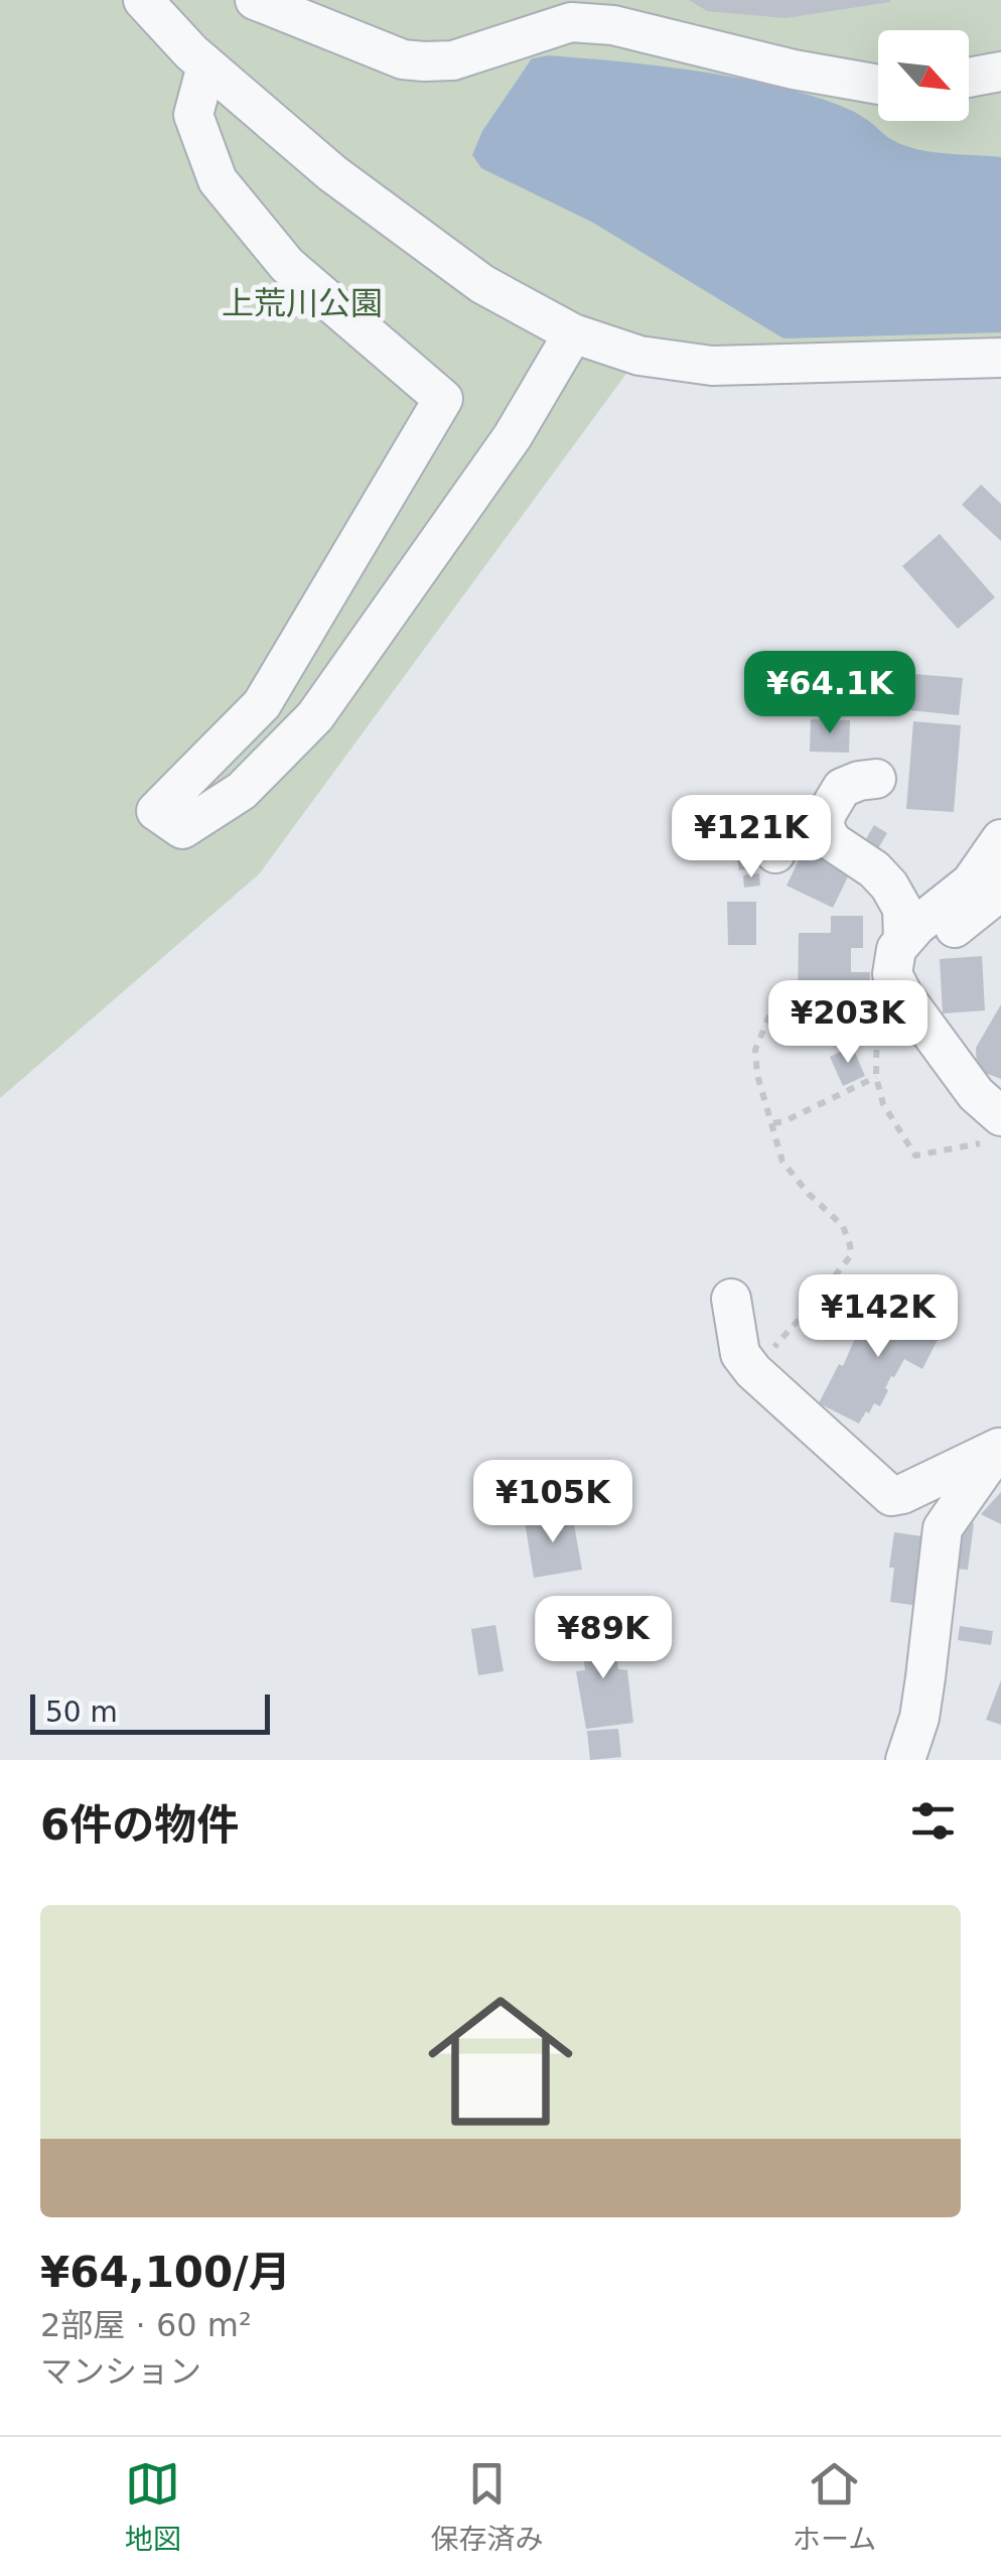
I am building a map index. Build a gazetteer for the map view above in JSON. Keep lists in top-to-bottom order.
{
  "parks": ["上荒川公園"],
  "scale_bar": "50 m",
  "north": "bottom right",
  "page": {
    "price": [
      "¥64.1K",
      "¥121K",
      "¥203K",
      "¥142K",
      "¥105K",
      "¥89K"
    ],
    "scale": "50 m",
    "heading": "6件の物件",
    "list": [
      {
        "name": "¥64,100/月",
        "note": "2部屋 · 60 m² · マンション"
      }
    ],
    "tabs": ["地図", "保存済み", "ホーム"]
  }
}
